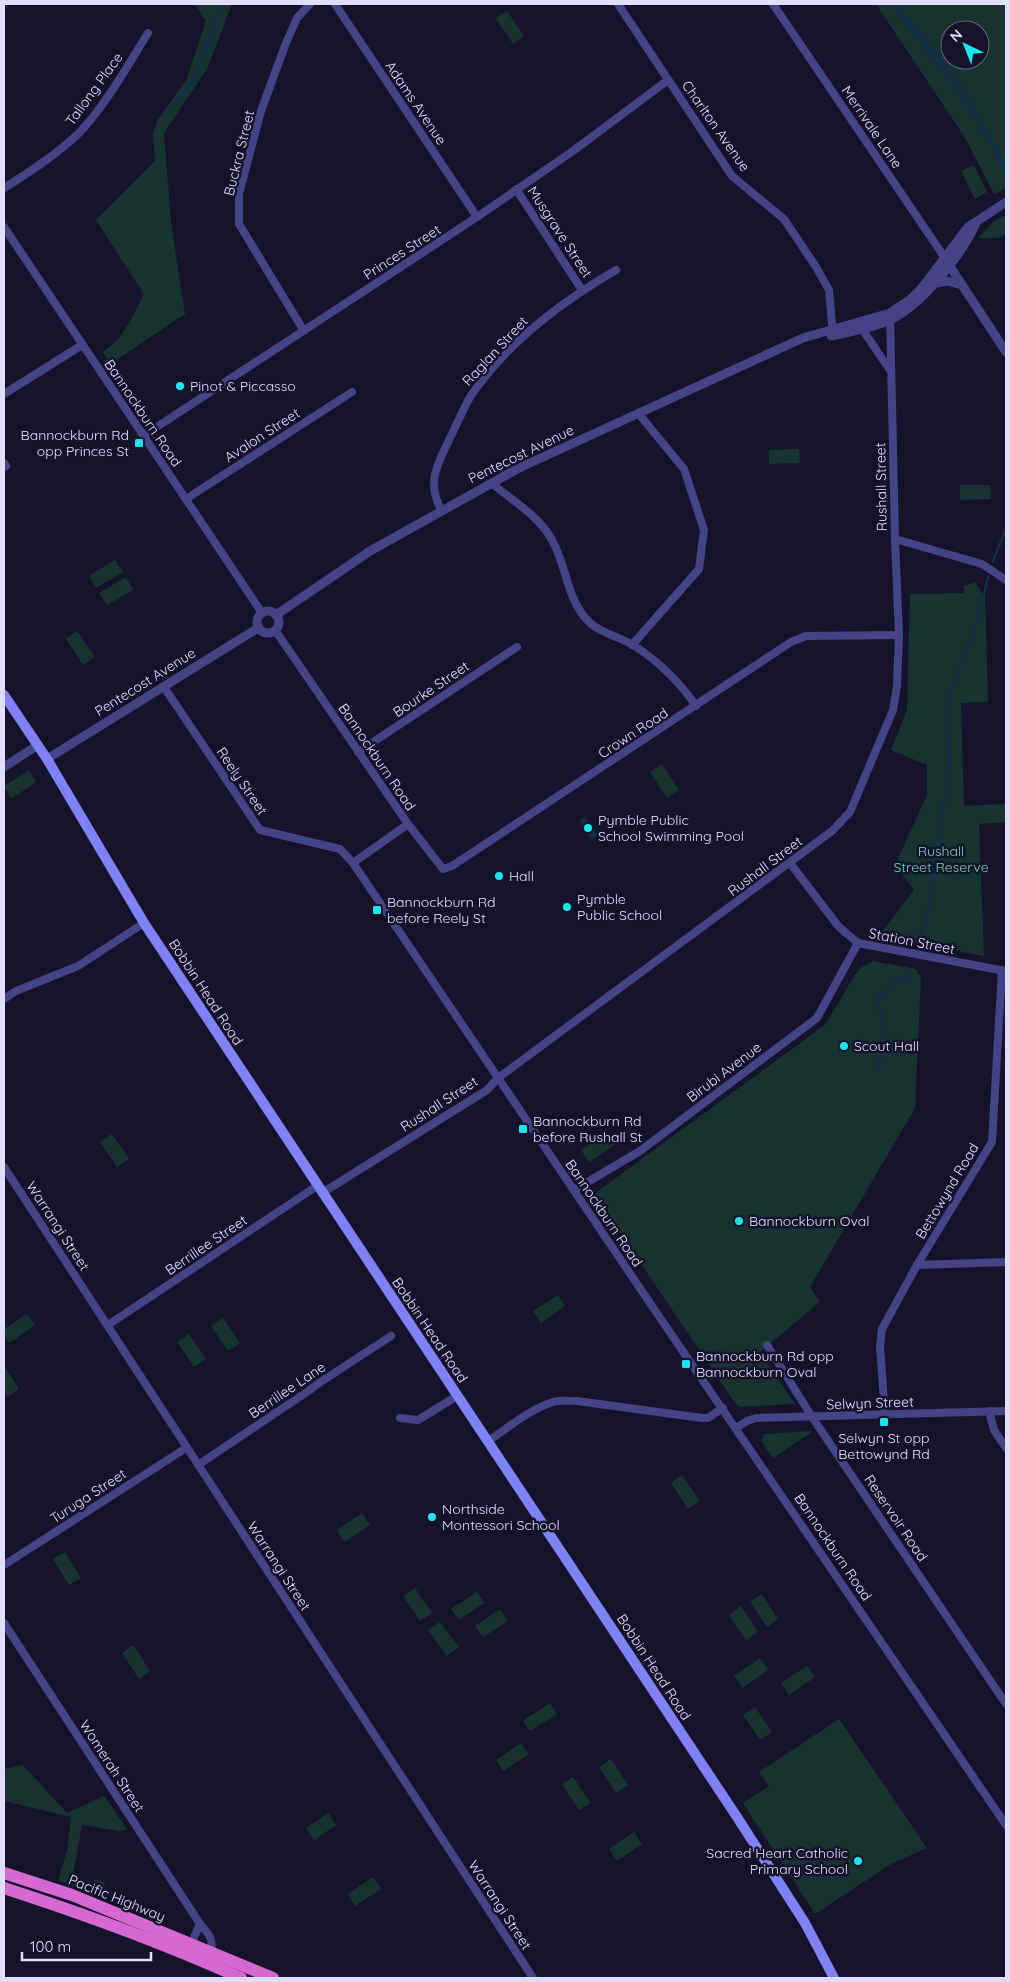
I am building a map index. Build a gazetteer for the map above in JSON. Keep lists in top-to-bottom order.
{
  "streets": {
    "highway": ["Pacific Highway"],
    "main road": ["Bobbin Head Road"],
    "street": [
      "Tallong Place",
      "Adams Avenue",
      "Charlton Avenue",
      "Merrivale Lane",
      "Buckra Street",
      "Musgrave Street",
      "Princes Street",
      "Raglan Street",
      "Bannockburn Road",
      "Avalon Street",
      "Pentecost Avenue",
      "Rushall Street",
      "Bourke Street",
      "Crown Road",
      "Reely Street",
      "Station Street",
      "Birubi Avenue",
      "Bettowynd Road",
      "Warrangi Street",
      "Berrillee Street",
      "Berrillee Lane",
      "Selwyn Street",
      "Turuga Street",
      "Reservoir Road",
      "Womerah Street"
    ]
  },
  "crossings": [
    ["Adams Avenue", "Princes Street"],
    ["Charlton Avenue", "Princes Street"],
    ["Charlton Avenue", "Pentecost Avenue"],
    ["Merrivale Lane", "Pentecost Avenue"],
    ["Buckra Street", "Princes Street"],
    ["Musgrave Street", "Princes Street"],
    ["Musgrave Street", "Raglan Street"],
    ["Princes Street", "Bannockburn Road"],
    ["Raglan Street", "Pentecost Avenue"],
    ["Bannockburn Road", "Avalon Street"],
    ["Bannockburn Road", "Pentecost Avenue"],
    ["Bannockburn Road", "Rushall Street"],
    ["Bannockburn Road", "Bourke Street"],
    ["Bannockburn Road", "Crown Road"],
    ["Bannockburn Road", "Reely Street"],
    ["Bannockburn Road", "Birubi Avenue"],
    ["Bannockburn Road", "Selwyn Street"],
    ["Pentecost Avenue", "Rushall Street"],
    ["Pentecost Avenue", "Reely Street"],
    ["Pentecost Avenue", "Bobbin Head Road"],
    ["Rushall Street", "Crown Road"],
    ["Rushall Street", "Station Street"],
    ["Rushall Street", "Bobbin Head Road"],
    ["Rushall Street", "Berrillee Street"],
    ["Station Street", "Birubi Avenue"],
    ["Station Street", "Bettowynd Road"],
    ["Bobbin Head Road", "Berrillee Street"],
    ["Bettowynd Road", "Selwyn Street"],
    ["Warrangi Street", "Berrillee Street"],
    ["Warrangi Street", "Berrillee Lane"],
    ["Warrangi Street", "Turuga Street"],
    ["Selwyn Street", "Reservoir Road"],
    ["Womerah Street", "Pacific Highway"]
  ],
  "parks": ["Rushall Street Reserve"],
  "places": {
    "other": [
      "Pinot & Piccasso",
      "Pymble Public School Swimming Pool",
      "Hall",
      "Pymble Public School",
      "Scout Hall",
      "Bannockburn Oval",
      "Northside Montessori School",
      "Sacred Heart Catholic Primary School"
    ],
    "transit": [
      "Bannockburn Rd opp Princes St",
      "Bannockburn Rd before Reely St",
      "Bannockburn Rd before Rushall St",
      "Bannockburn Rd opp Bannockburn Oval",
      "Selwyn St opp Bettowynd Rd"
    ]
  },
  "scale_bar": "100 m",
  "north": "top left"
}
